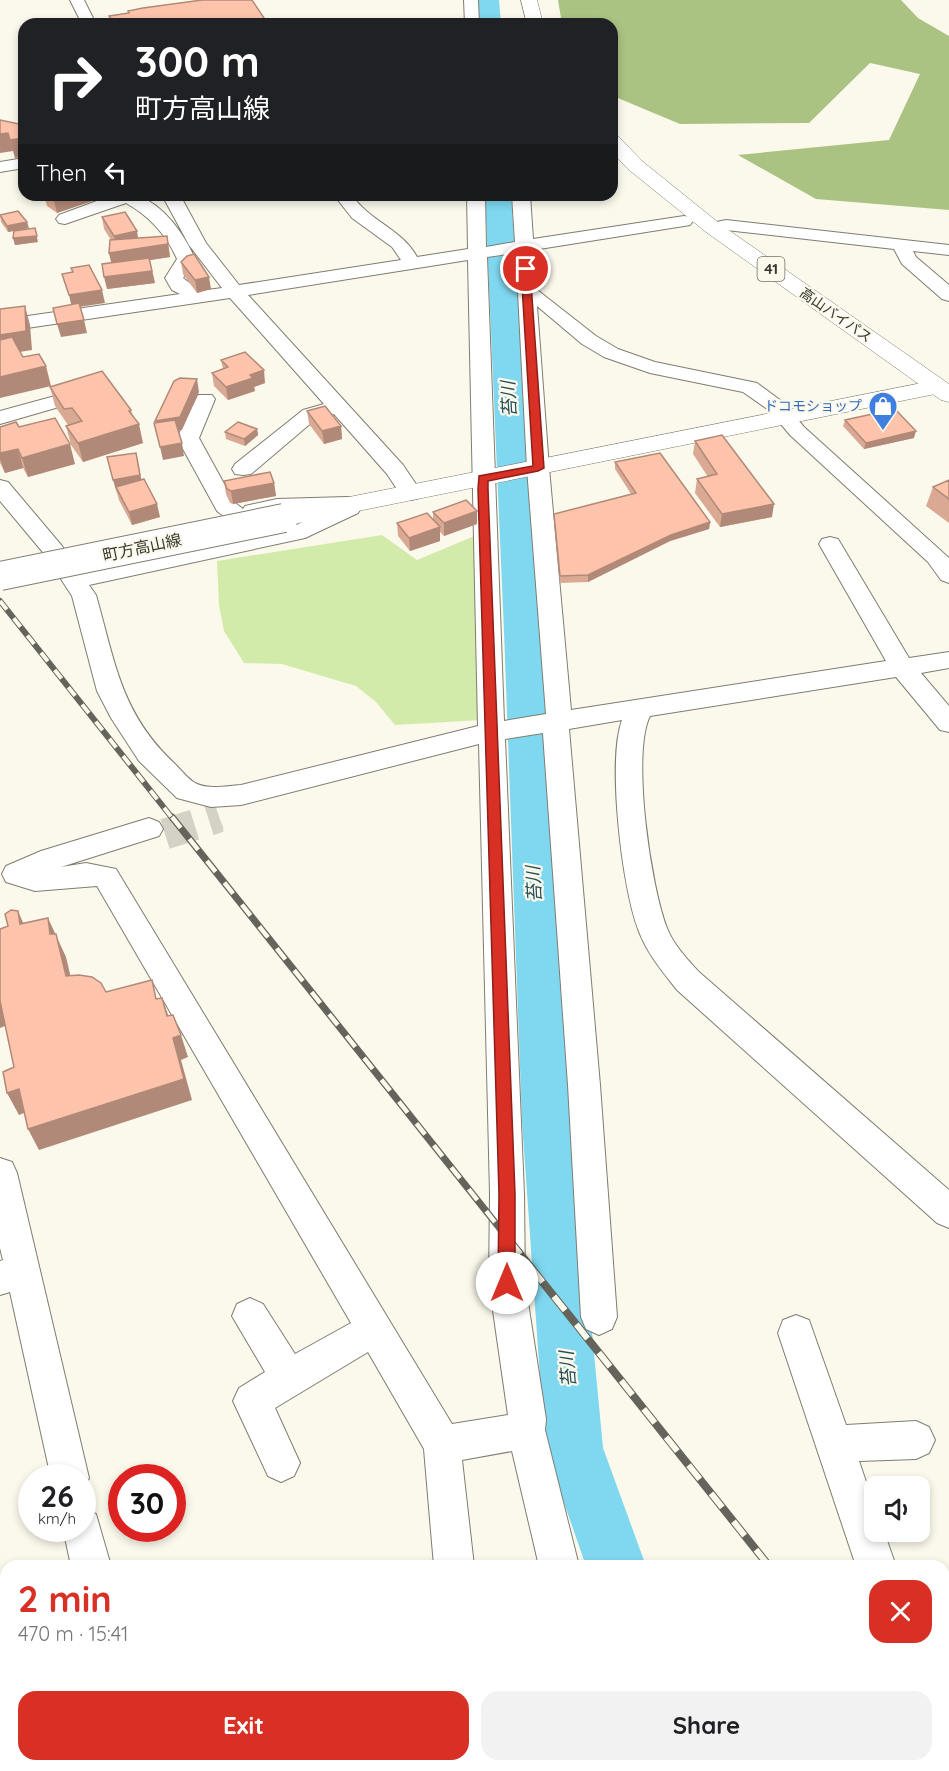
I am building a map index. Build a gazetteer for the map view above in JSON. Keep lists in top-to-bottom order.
{
  "streets": {
    "main road": ["41", "高山バイパス", "町方高山線"]
  },
  "water": ["苔川"],
  "places": {
    "shop": ["ドコモショップ"]
  },
  "page": {
    "turn": ["300 m", "町方高山線"],
    "then": "Then",
    "speed": "26 km/h",
    "limit": "30",
    "heading": ["2 min", "470 m · 15:41"],
    "buttons": ["Exit", "Share"]
  }
}
